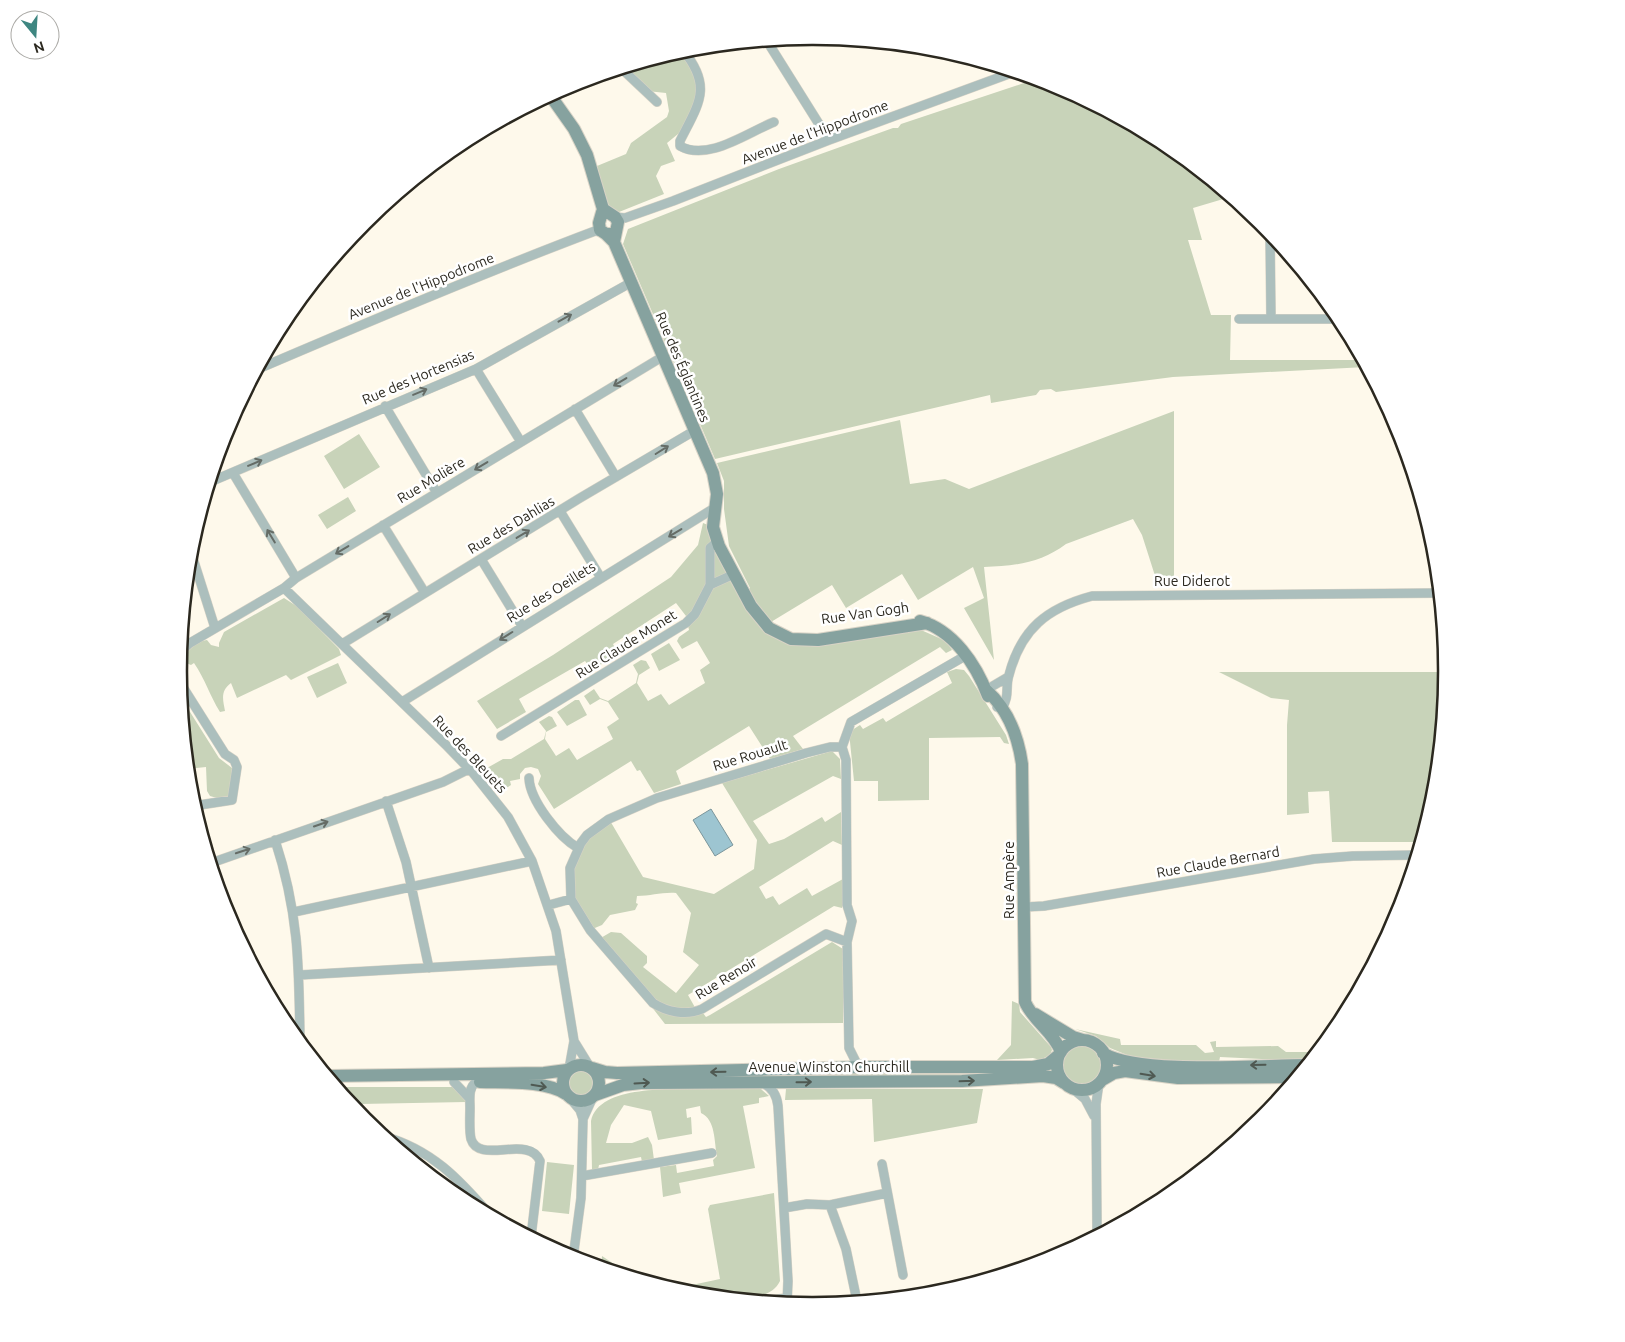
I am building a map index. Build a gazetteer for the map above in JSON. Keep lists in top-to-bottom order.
{
  "streets": {
    "main road": [
      "Rue des Églantines",
      "Rue Van Gogh",
      "Rue Ampère",
      "Avenue Winston Churchill"
    ],
    "street": [
      "Avenue de l'Hippodrome",
      "Rue des Hortensias",
      "Rue Molière",
      "Rue des Dahlias",
      "Rue Diderot",
      "Rue des Oeillets",
      "Rue Claude Monet",
      "Rue des Bleuets",
      "Rue Rouault",
      "Rue Claude Bernard",
      "Rue Renoir"
    ]
  },
  "crossings": [
    ["Avenue de l'Hippodrome", "Rue des Églantines"],
    ["Rue des Églantines", "Rue des Hortensias"],
    ["Rue des Églantines", "Rue Molière"],
    ["Rue des Églantines", "Rue des Dahlias"],
    ["Rue des Églantines", "Rue des Oeillets"],
    ["Rue des Églantines", "Rue Van Gogh"],
    ["Rue Molière", "Rue des Bleuets"],
    ["Rue des Dahlias", "Rue des Bleuets"],
    ["Rue Diderot", "Rue Ampère"],
    ["Rue des Oeillets", "Rue Van Gogh"],
    ["Rue des Oeillets", "Rue des Bleuets"],
    ["Rue Van Gogh", "Rue Claude Monet"],
    ["Rue Van Gogh", "Rue Ampère"],
    ["Rue des Bleuets", "Avenue Winston Churchill"],
    ["Rue Rouault", "Rue Renoir"],
    ["Rue Claude Bernard", "Rue Ampère"],
    ["Rue Ampère", "Avenue Winston Churchill"]
  ],
  "one_way": [
    "Rue des Hortensias",
    "Rue Molière",
    "Rue des Dahlias",
    "Rue des Oeillets"
  ],
  "north": "bottom"
}
